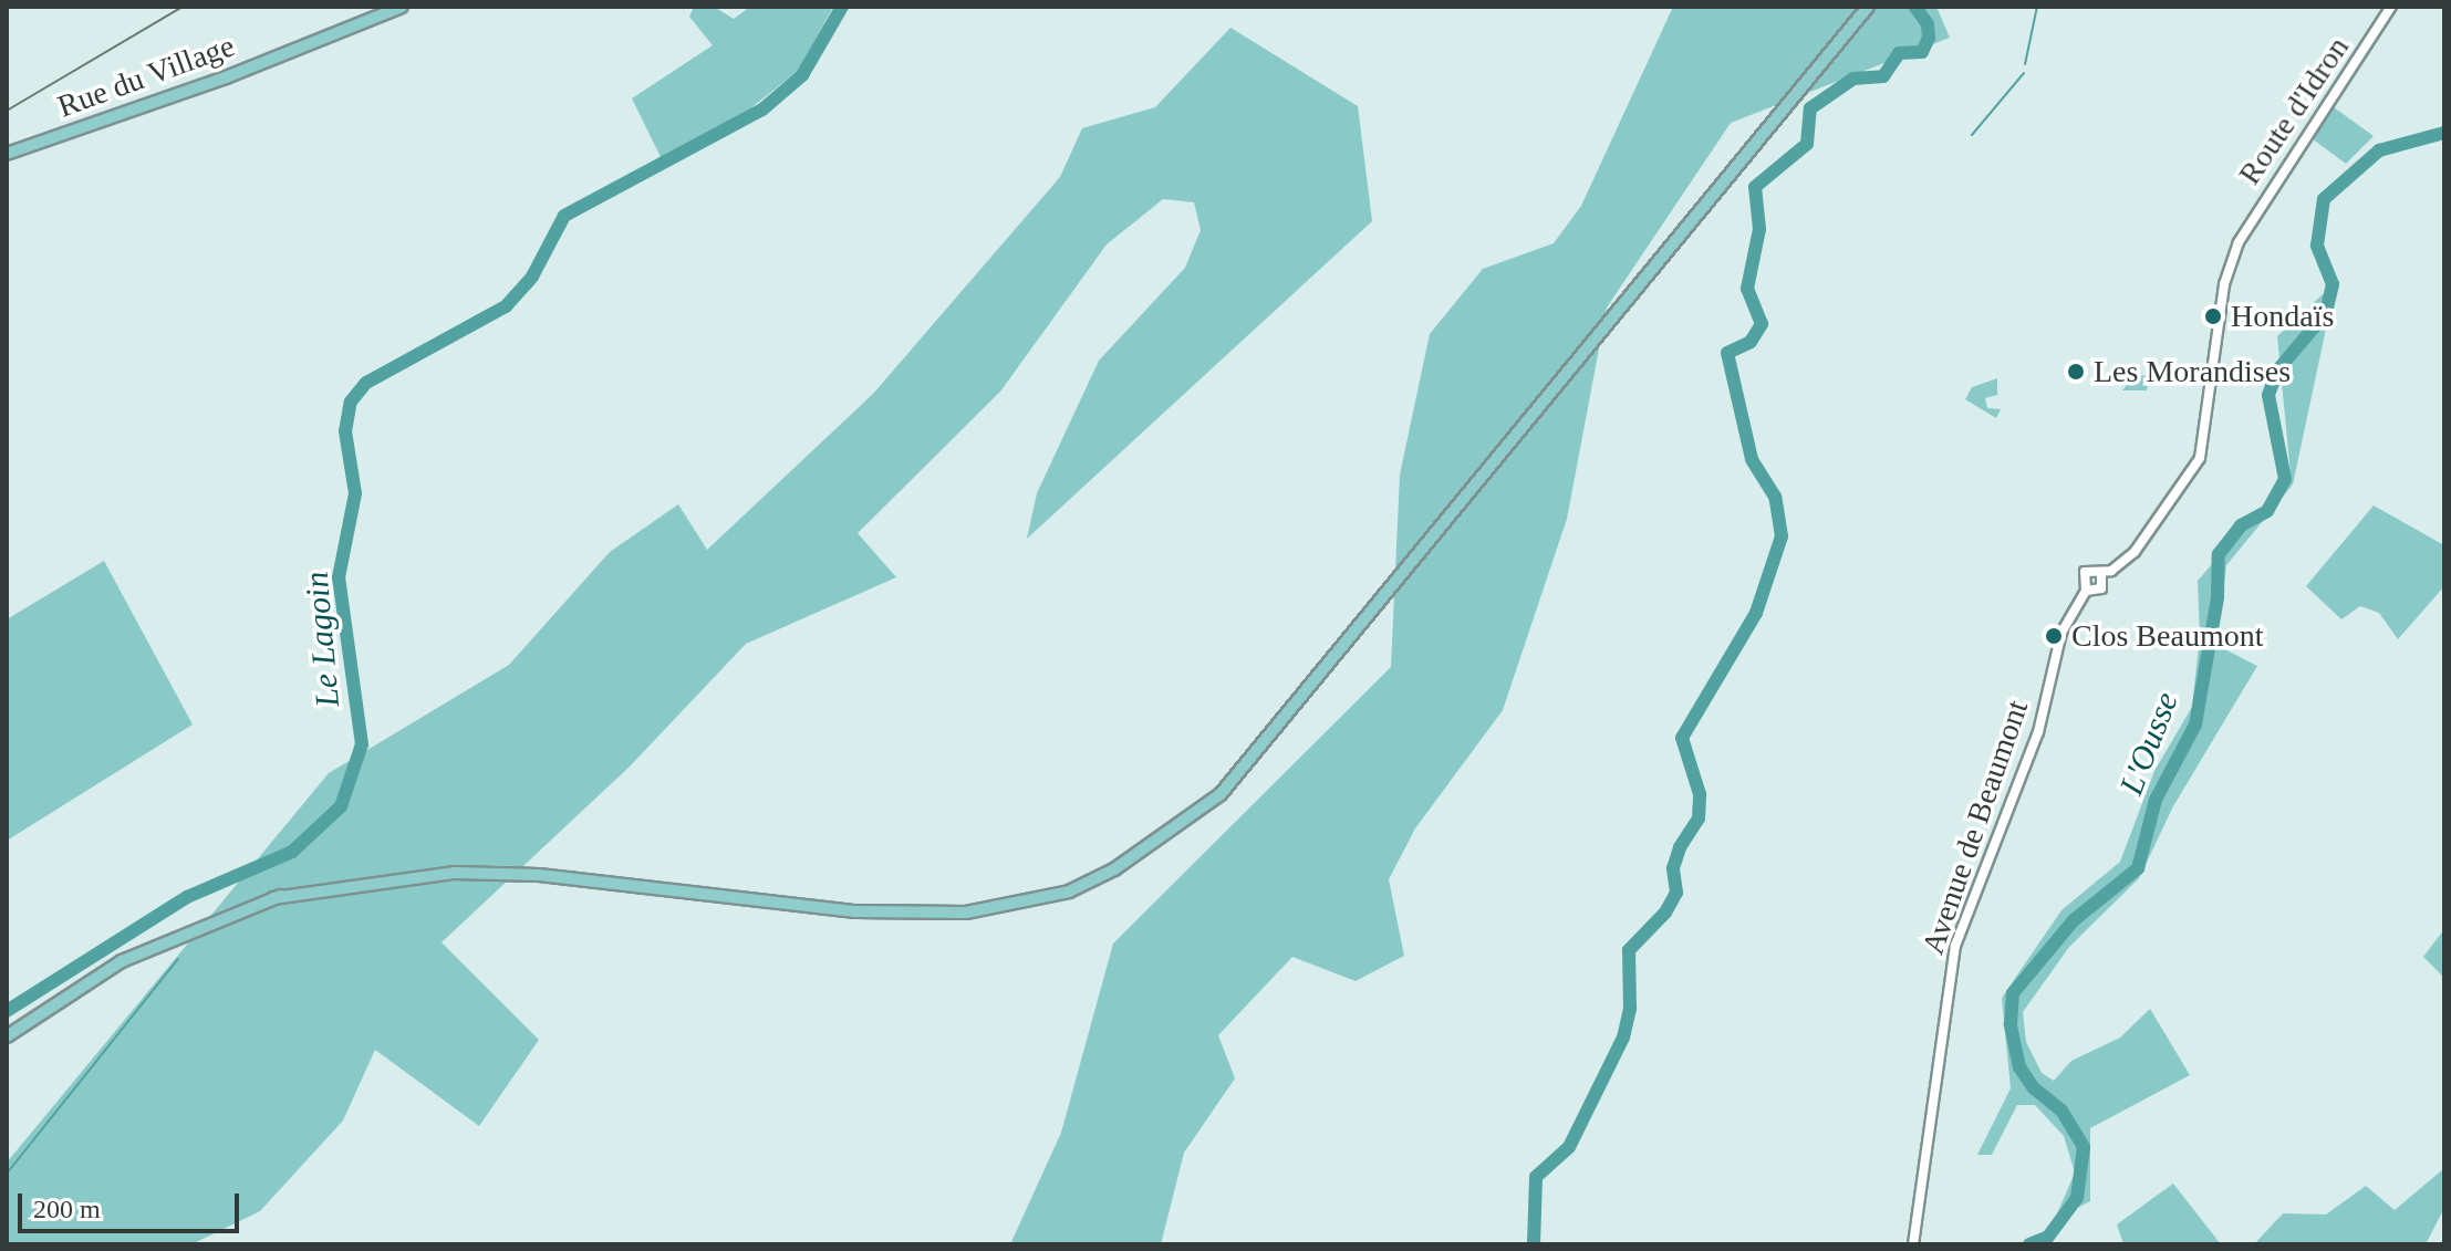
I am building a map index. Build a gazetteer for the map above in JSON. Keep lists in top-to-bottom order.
{
  "streets": {
    "main road": ["Rue du Village"],
    "street": ["Route d'Idron", "Avenue de Beaumont"]
  },
  "water": ["Le Lagoin", "L'Ousse"],
  "places": ["Hondaïs", "Les Morandises", "Clos Beaumont"],
  "scale_bar": "200 m"
}
